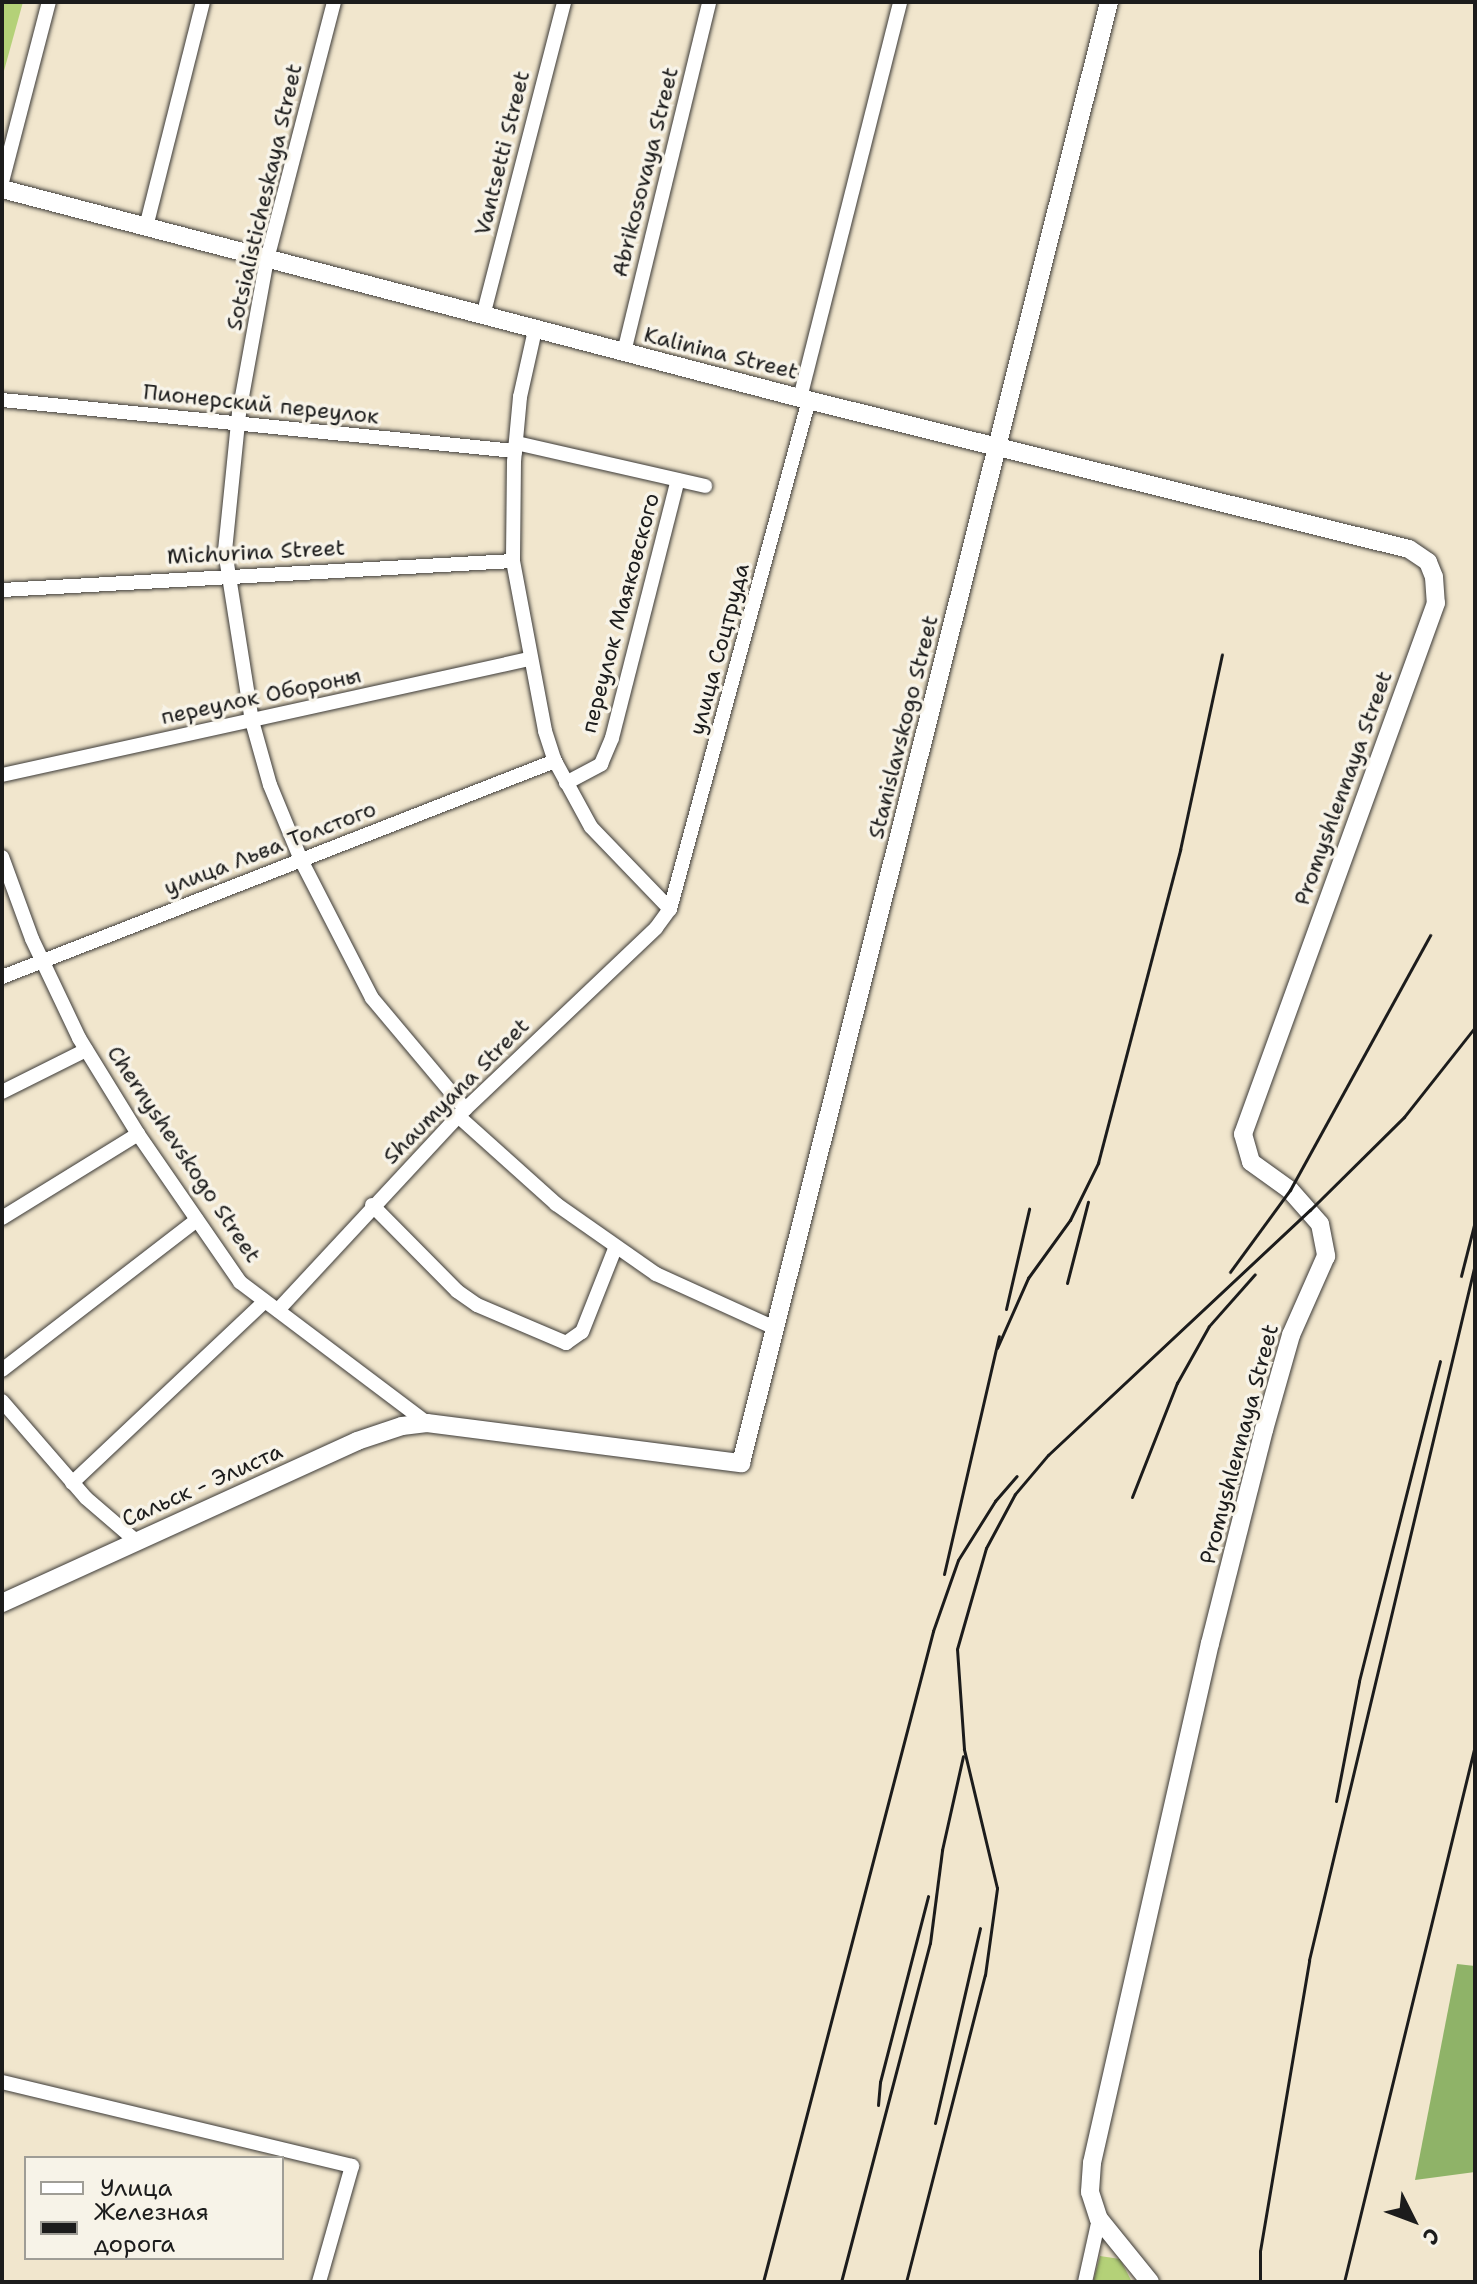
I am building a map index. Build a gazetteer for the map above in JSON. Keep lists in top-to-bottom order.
{
  "streets": {
    "main road": [
      "Kalinina Street",
      "Stanislavskogo Street",
      "Promyshlennaya Street",
      "Chernyshevskogo Street",
      "Сальск - Элиста"
    ],
    "street": [
      "Vantsetti Street",
      "Abrikosovaya Street",
      "Sotsialisticheskaya Street",
      "Пионерский переулок",
      "Michurina Street",
      "переулок Маяковского",
      "улица Соцтруда",
      "переулок Обороны",
      "улица Льва Толстого",
      "Shaumyana Street"
    ]
  },
  "crossings": [
    ["Vantsetti Street", "Kalinina Street"],
    ["Abrikosovaya Street", "Kalinina Street"],
    ["Sotsialisticheskaya Street", "Kalinina Street"],
    ["Sotsialisticheskaya Street", "Пионерский переулок"],
    ["Sotsialisticheskaya Street", "Michurina Street"],
    ["Sotsialisticheskaya Street", "переулок Обороны"],
    ["Sotsialisticheskaya Street", "Stanislavskogo Street"],
    ["Sotsialisticheskaya Street", "улица Льва Толстого"],
    ["Sotsialisticheskaya Street", "Shaumyana Street"],
    ["Kalinina Street", "улица Соцтруда"],
    ["Kalinina Street", "Stanislavskogo Street"],
    ["Kalinina Street", "Promyshlennaya Street"],
    ["Пионерский переулок", "переулок Маяковского"],
    ["улица Соцтруда", "Shaumyana Street"],
    ["Stanislavskogo Street", "Chernyshevskogo Street"],
    ["улица Льва Толстого", "Chernyshevskogo Street"],
    ["Shaumyana Street", "Chernyshevskogo Street"],
    ["Chernyshevskogo Street", "Сальск - Элиста"]
  ],
  "legend": ["Улица", "Железная дорога"],
  "north": "bottom right"
}
